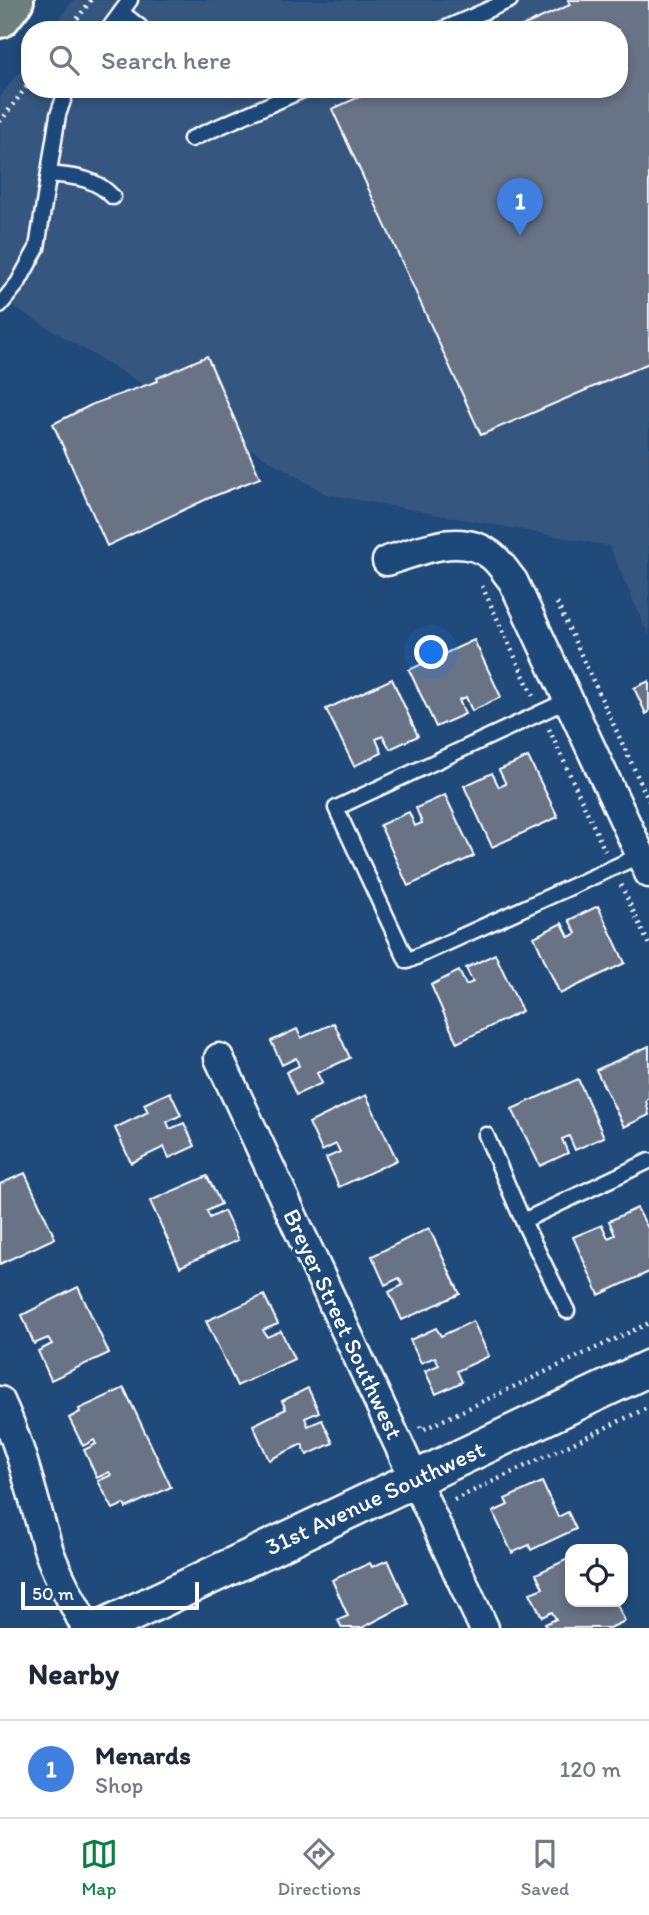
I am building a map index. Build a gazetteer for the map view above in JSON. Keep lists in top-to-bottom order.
{
  "streets": {
    "street": ["Breyer Street Southwest", "31st Avenue Southwest"]
  },
  "crossings": [
    ["Breyer Street Southwest", "31st Avenue Southwest"]
  ],
  "scale_bar": "50 m",
  "page": {
    "search": "Search here",
    "pins": "1",
    "scale": "50 m",
    "heading": "Nearby",
    "list": [
      {
        "mark": "1",
        "name": "Menards",
        "note": "Shop",
        "value": "120 m"
      }
    ],
    "nav": ["Map", "Directions", "Saved"]
  }
}
